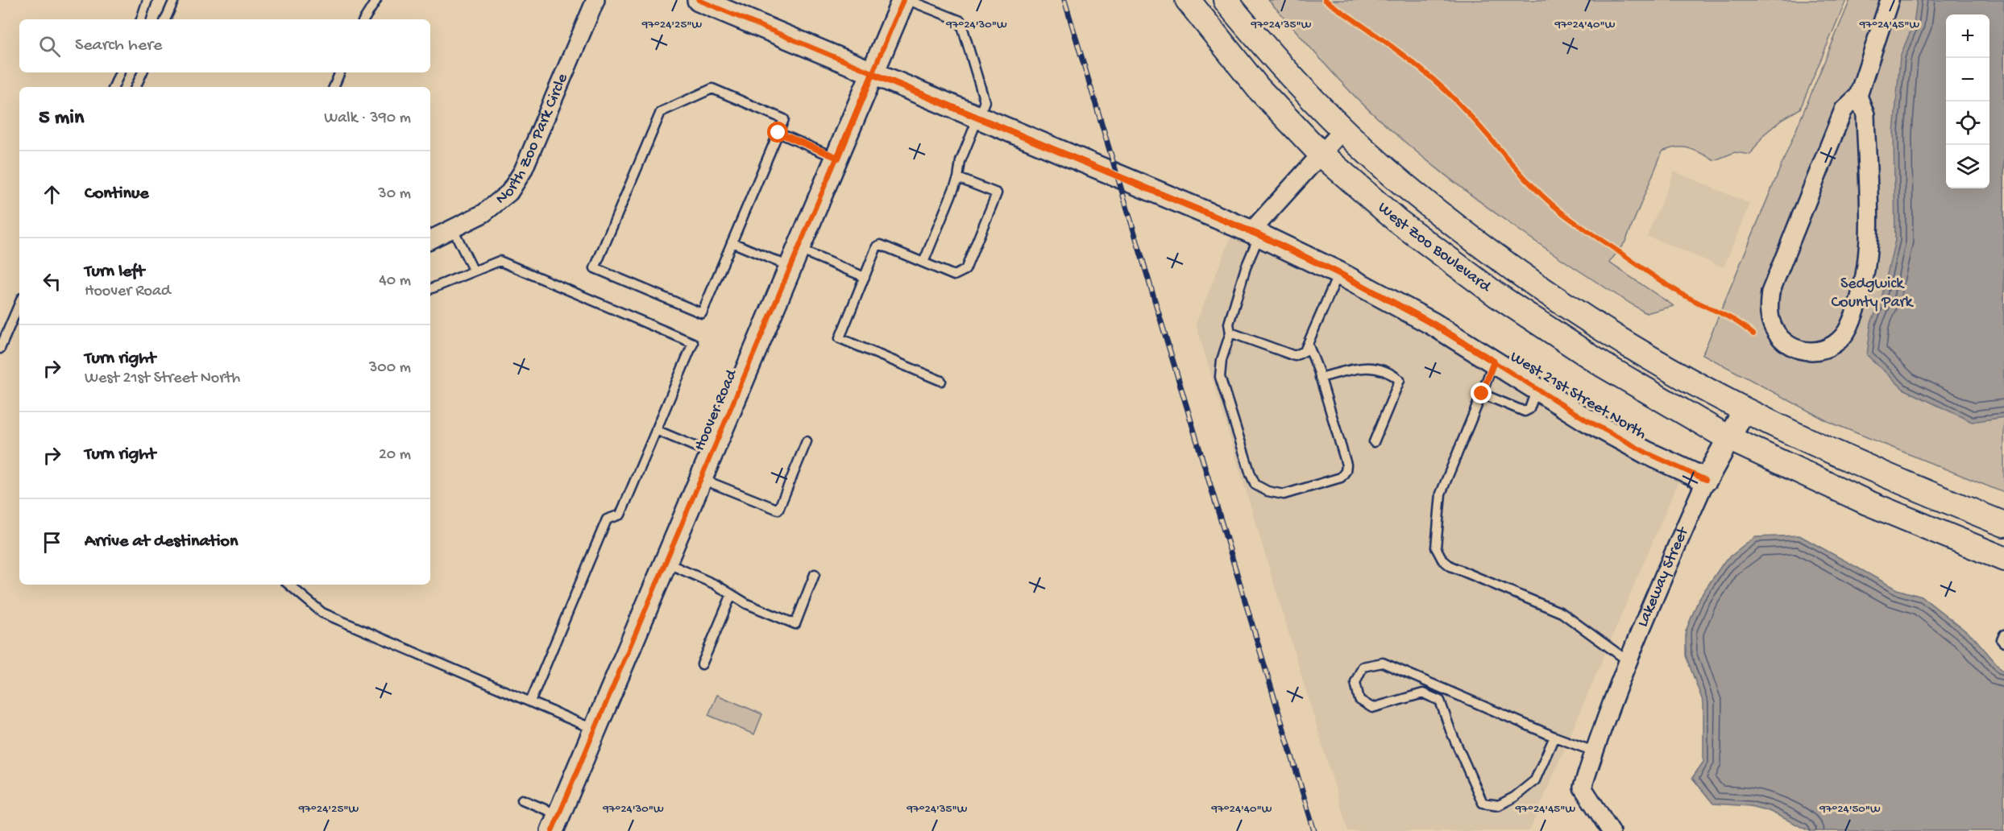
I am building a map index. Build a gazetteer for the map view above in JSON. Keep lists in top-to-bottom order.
{
  "streets": {
    "main road": ["West Zoo Boulevard"],
    "street": [
      "North Zoo Park Circle",
      "West 21st Street North",
      "Hoover Road",
      "Lakeway Street"
    ]
  },
  "crossings": [
    ["West Zoo Boulevard", "Lakeway Street"],
    ["West 21st Street North", "Hoover Road"],
    ["West 21st Street North", "Lakeway Street"]
  ],
  "parks": ["Sedgwick County Park"],
  "page": {
    "map_buttons": ["+", "−"],
    "search": "Search here",
    "heading": ["5 min", "Walk · 390 m"],
    "list": [
      ["Continue", "30 m"],
      ["Turn left", "Hoover Road", "40 m"],
      ["Turn right", "West 21st Street North", "300 m"],
      ["Turn right", "20 m"],
      "Arrive at destination"
    ]
  },
  "coordinates": [
    "97°24'25\"W",
    "97°24'30\"W",
    "97°24'35\"W",
    "97°24'40\"W",
    "97°24'45\"W",
    "97°24'50\"W"
  ]
}
